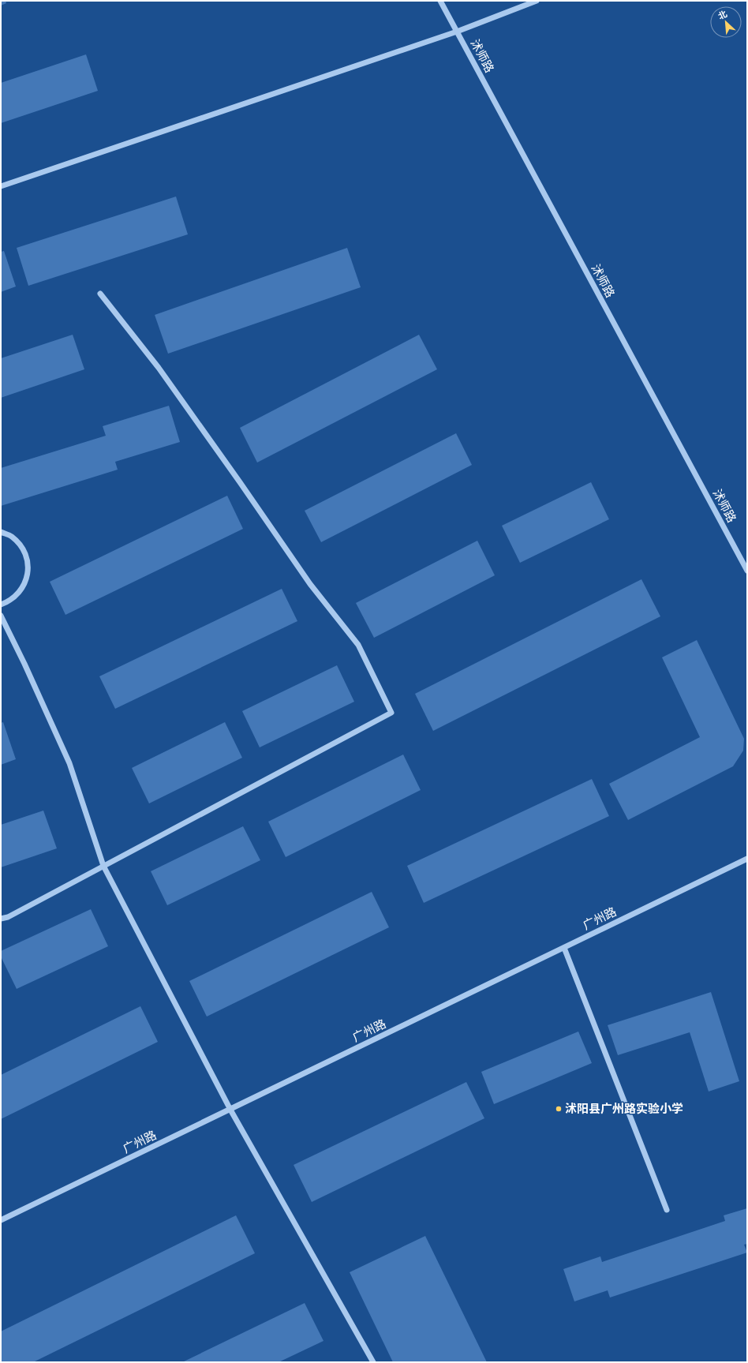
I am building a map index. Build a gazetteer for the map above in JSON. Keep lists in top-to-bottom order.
{
  "streets": {
    "street": ["沭师路", "广州路"]
  },
  "places": ["沭阳县广州路实验小学"],
  "north": "top left"
}
